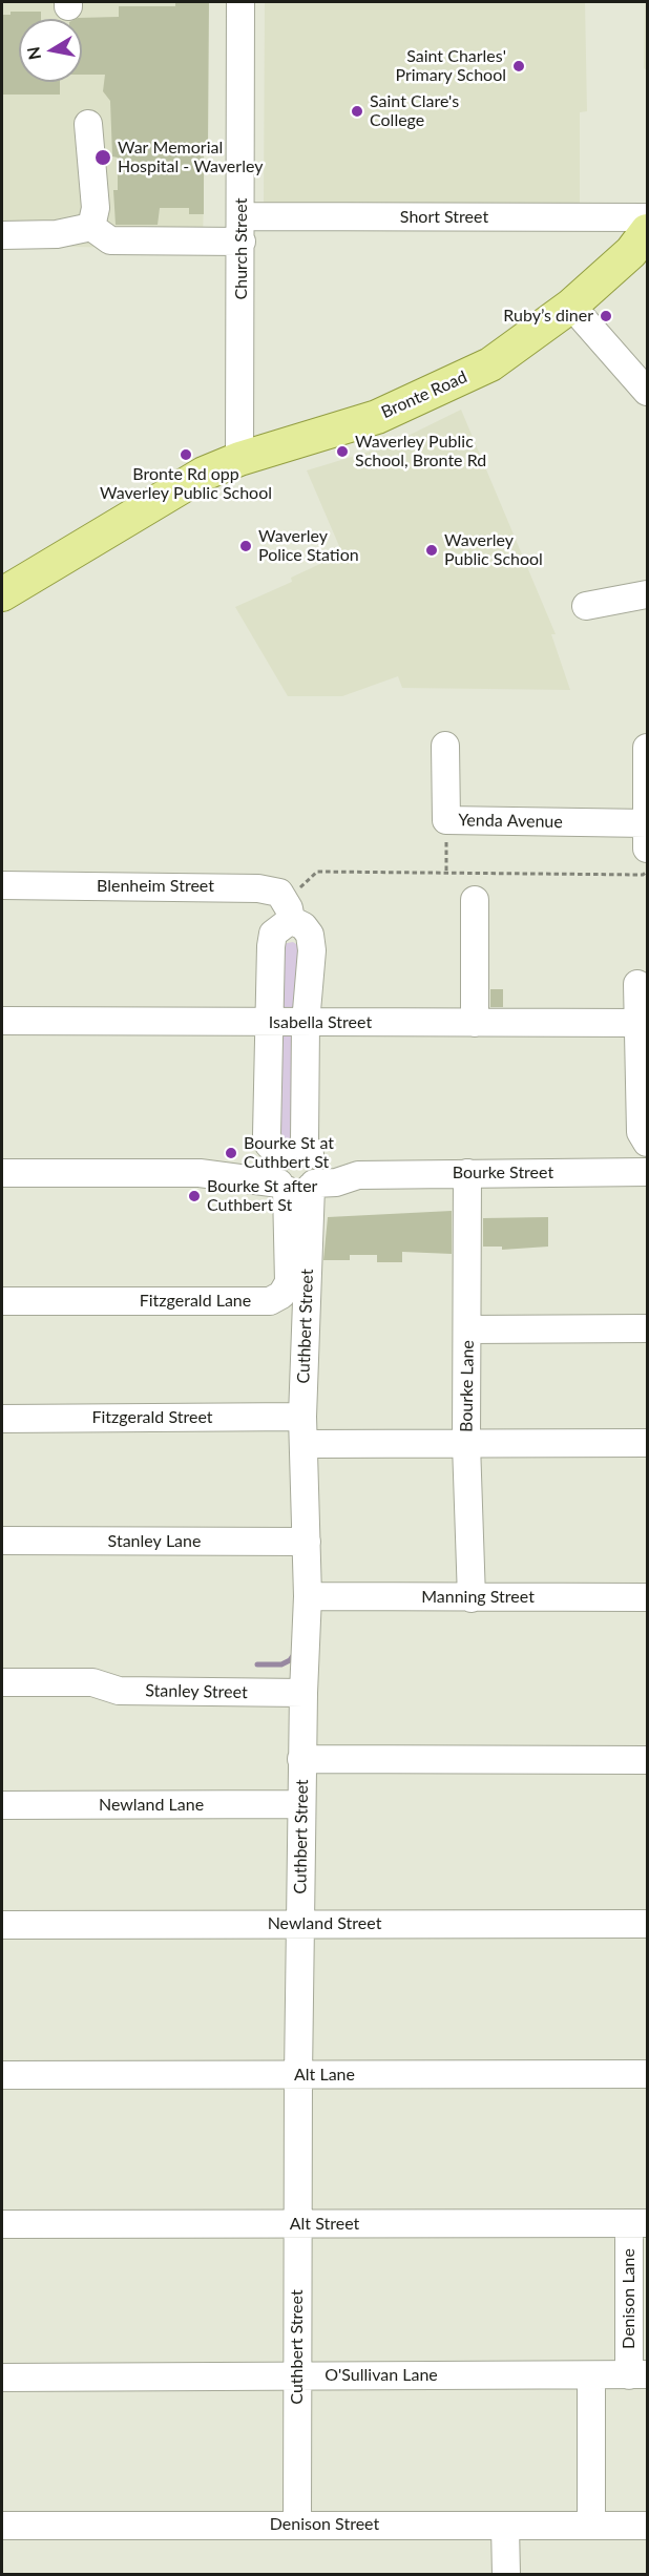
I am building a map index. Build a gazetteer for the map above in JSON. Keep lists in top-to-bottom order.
{
  "streets": {
    "main road": ["Bronte Road"],
    "street": [
      "Short Street",
      "Church Street",
      "Yenda Avenue",
      "Blenheim Street",
      "Isabella Street",
      "Bourke Street",
      "Fitzgerald Lane",
      "Cuthbert Street",
      "Bourke Lane",
      "Fitzgerald Street",
      "Stanley Lane",
      "Manning Street",
      "Stanley Street",
      "Newland Lane",
      "Newland Street",
      "Alt Lane",
      "Alt Street",
      "Denison Lane",
      "O'Sullivan Lane",
      "Denison Street"
    ]
  },
  "crossings": [
    ["Short Street", "Church Street"],
    ["Church Street", "Bronte Road"],
    ["Blenheim Street", "Cuthbert Street"],
    ["Isabella Street", "Cuthbert Street"],
    ["Bourke Street", "Fitzgerald Lane"],
    ["Bourke Street", "Cuthbert Street"],
    ["Bourke Street", "Bourke Lane"],
    ["Fitzgerald Lane", "Cuthbert Street"],
    ["Cuthbert Street", "Fitzgerald Street"],
    ["Cuthbert Street", "Stanley Lane"],
    ["Cuthbert Street", "Manning Street"],
    ["Cuthbert Street", "Stanley Street"],
    ["Cuthbert Street", "Newland Lane"],
    ["Cuthbert Street", "Newland Street"],
    ["Cuthbert Street", "Alt Lane"],
    ["Cuthbert Street", "Alt Street"],
    ["Cuthbert Street", "O'Sullivan Lane"],
    ["Cuthbert Street", "Denison Street"],
    ["Bourke Lane", "Manning Street"],
    ["Alt Street", "Denison Lane"],
    ["Denison Lane", "O'Sullivan Lane"]
  ],
  "places": [
    "Saint Charles' Primary School",
    "Saint Clare's College",
    "War Memorial Hospital - Waverley",
    "Ruby’s diner",
    "Waverley Public School, Bronte Rd",
    "Bronte Rd opp Waverley Public School",
    "Waverley Police Station",
    "Waverley Public School",
    "Bourke St at Cuthbert St",
    "Bourke St after Cuthbert St"
  ],
  "north": "left"
}
